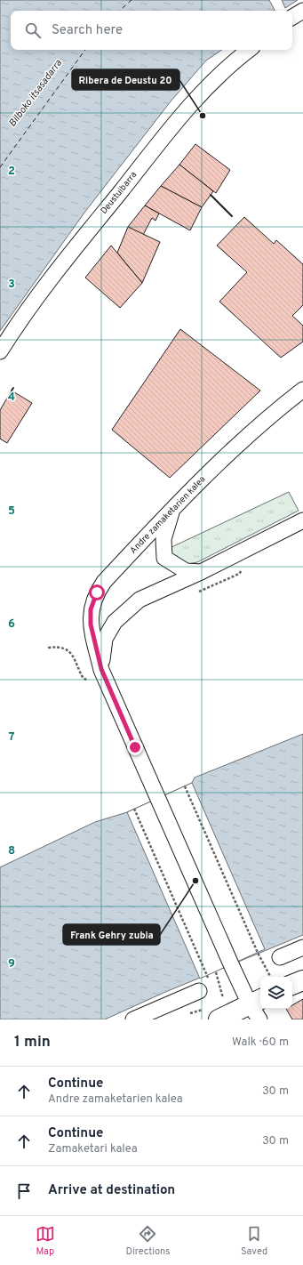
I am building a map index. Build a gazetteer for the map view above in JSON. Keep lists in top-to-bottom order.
{
  "streets": {
    "street": ["Deustuibarra", "Andre zamaketarien kalea"]
  },
  "water": ["Bilboko itsasadarra"],
  "places": ["Ribera de Deustu 20", "Frank Gehry zubia"],
  "page": {
    "search": "Search here",
    "heading": ["1 min", "Walk · 60 m"],
    "list": [
      ["Continue", "Andre zamaketarien kalea", "30 m"],
      ["Continue", "Zamaketari kalea", "30 m"],
      "Arrive at destination"
    ],
    "nav": ["Map", "Directions", "Saved"]
  },
  "grid": {
    "rows": [
      "2",
      "3",
      "4",
      "5",
      "6",
      "7",
      "8",
      "9"
    ]
  }
}
